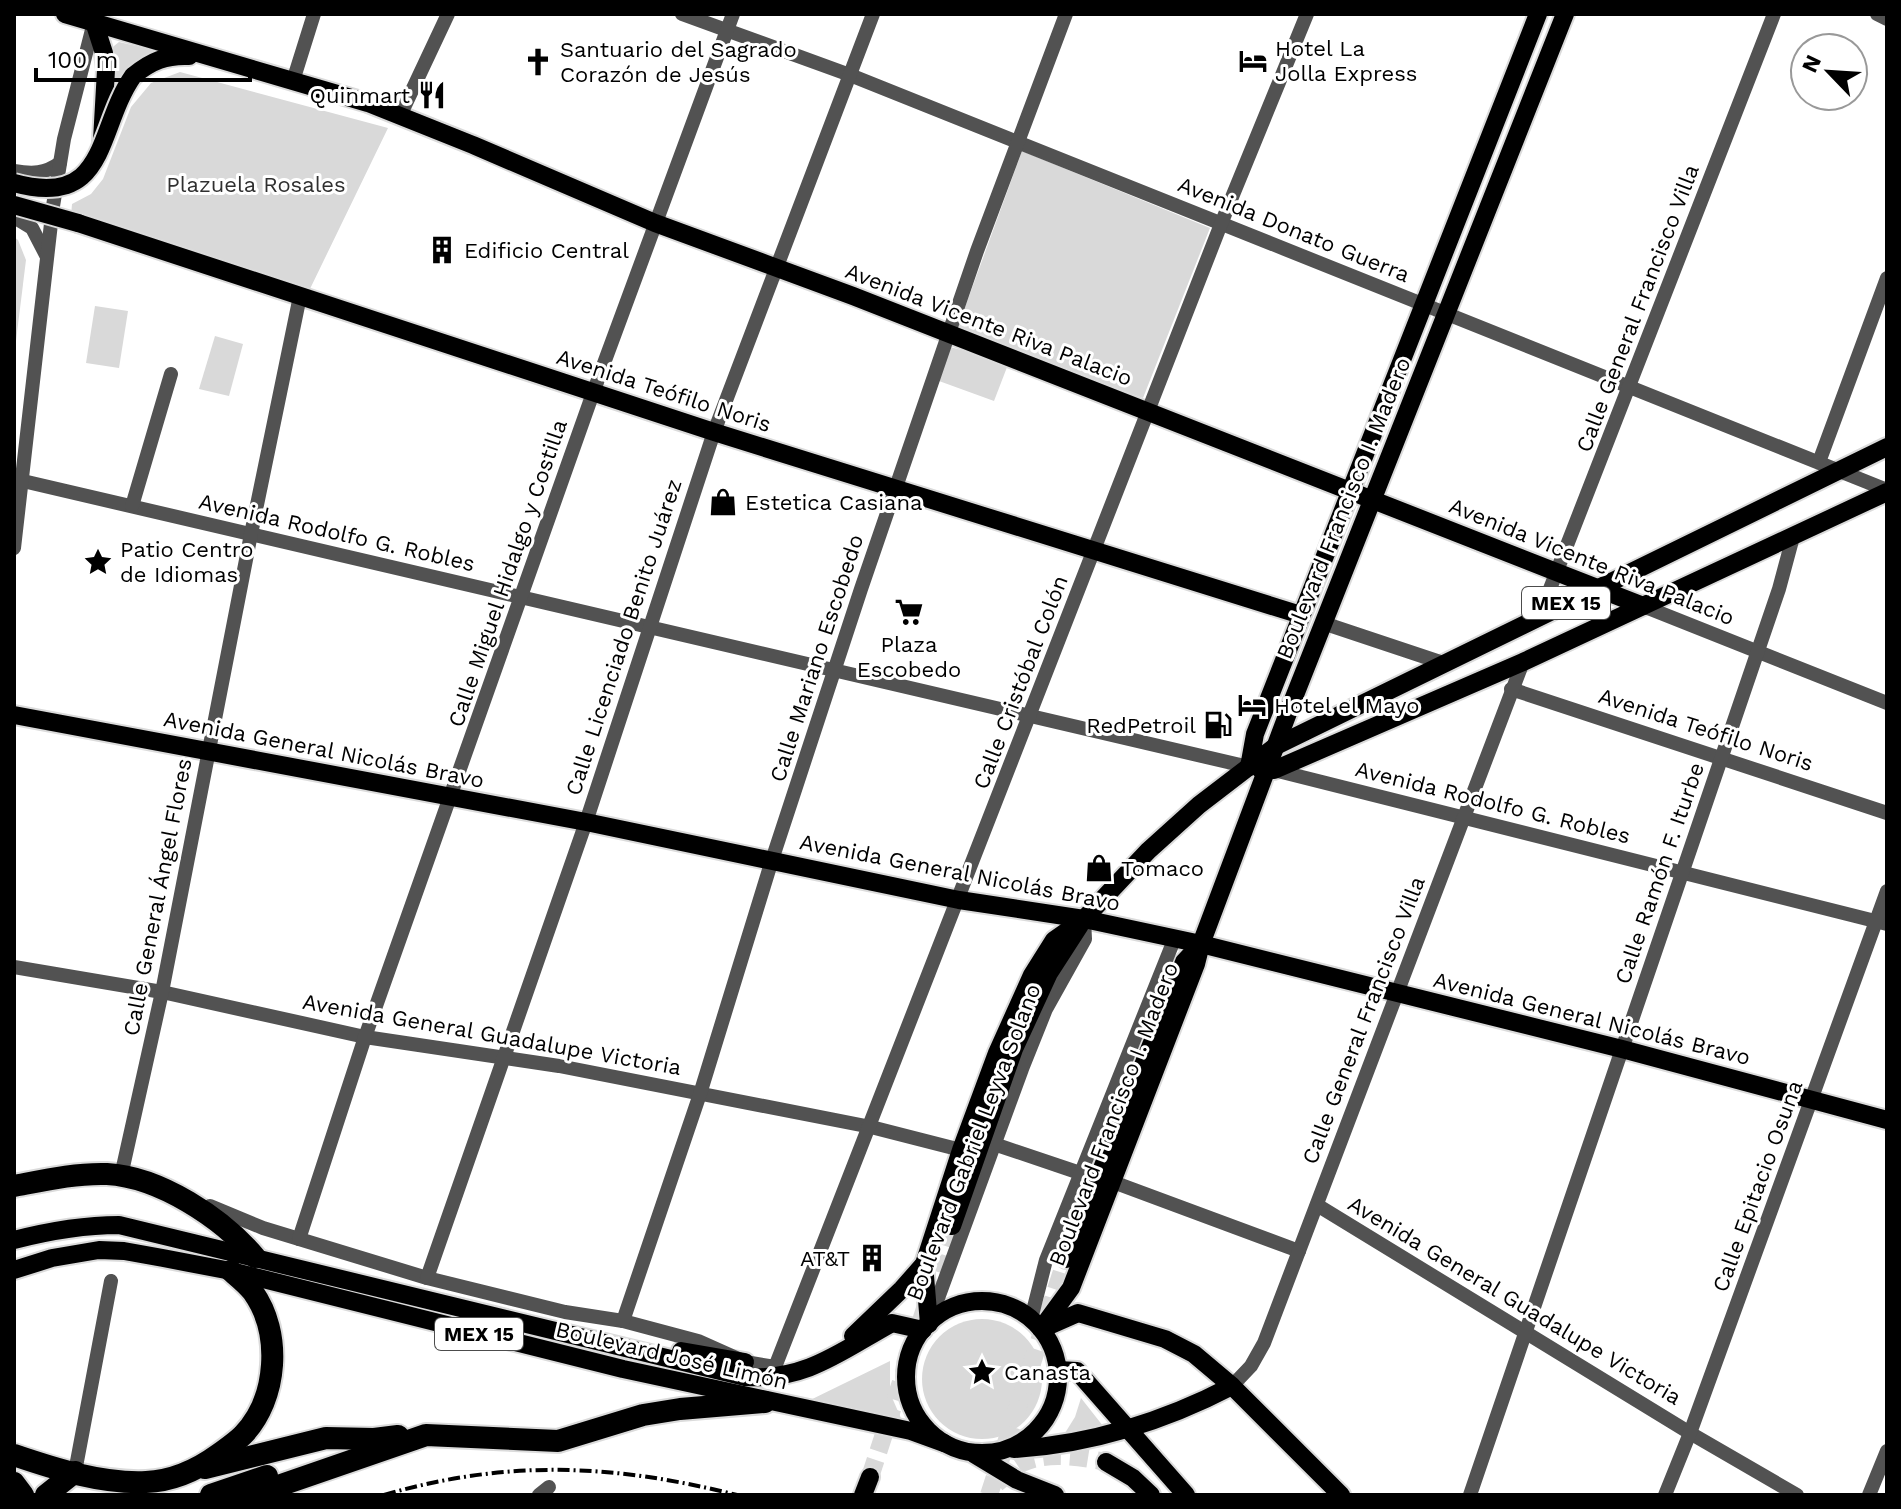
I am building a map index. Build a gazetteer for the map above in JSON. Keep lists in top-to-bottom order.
{
  "streets": {
    "main road": [
      "Avenida Vicente Riva Palacio",
      "Avenida Teófilo Noris",
      "Boulevard Francisco I. Madero",
      "MEX 15",
      "Avenida General Nicolás Bravo",
      "Boulevard Gabriel Leyva Solano",
      "Boulevard José Limón"
    ],
    "street": [
      "Avenida Donato Guerra",
      "Calle General Francisco Villa",
      "Avenida Rodolfo G. Robles",
      "Calle Miguel Hidalgo y Costilla",
      "Calle Licenciado Benito Juárez",
      "Calle Mariano Escobedo",
      "Calle Cristóbal Colón",
      "Calle Ramón F. Iturbe",
      "Calle General Ángel Flores",
      "Avenida General Guadalupe Victoria",
      "Calle Epitacio Osuna"
    ]
  },
  "crossings": [
    ["Avenida Donato Guerra", "Calle General Francisco Villa"],
    ["Avenida Donato Guerra", "Boulevard Francisco I. Madero"],
    ["Avenida Donato Guerra", "Calle Miguel Hidalgo y Costilla"],
    ["Avenida Donato Guerra", "Calle Licenciado Benito Juárez"],
    ["Avenida Donato Guerra", "Calle Mariano Escobedo"],
    ["Avenida Donato Guerra", "Calle Cristóbal Colón"],
    ["Avenida Donato Guerra", "Boulevard Gabriel Leyva Solano"],
    ["Calle General Francisco Villa", "Avenida Vicente Riva Palacio"],
    ["Calle General Francisco Villa", "Avenida Teófilo Noris"],
    ["Calle General Francisco Villa", "Avenida Rodolfo G. Robles"],
    ["Calle General Francisco Villa", "Avenida General Nicolás Bravo"],
    ["Calle General Francisco Villa", "Avenida General Guadalupe Victoria"],
    ["Calle General Francisco Villa", "Boulevard Gabriel Leyva Solano"],
    ["Avenida Vicente Riva Palacio", "Boulevard Francisco I. Madero"],
    ["Avenida Vicente Riva Palacio", "Calle Miguel Hidalgo y Costilla"],
    ["Avenida Vicente Riva Palacio", "Calle Licenciado Benito Juárez"],
    ["Avenida Vicente Riva Palacio", "Calle Mariano Escobedo"],
    ["Avenida Vicente Riva Palacio", "Calle Cristóbal Colón"],
    ["Avenida Vicente Riva Palacio", "Calle Ramón F. Iturbe"],
    ["Avenida Vicente Riva Palacio", "Boulevard Gabriel Leyva Solano"],
    ["Avenida Teófilo Noris", "Boulevard Francisco I. Madero"],
    ["Avenida Teófilo Noris", "Calle Miguel Hidalgo y Costilla"],
    ["Avenida Teófilo Noris", "Calle Licenciado Benito Juárez"],
    ["Avenida Teófilo Noris", "Calle Mariano Escobedo"],
    ["Avenida Teófilo Noris", "Calle Cristóbal Colón"],
    ["Avenida Teófilo Noris", "Calle Ramón F. Iturbe"],
    ["Avenida Teófilo Noris", "Calle General Ángel Flores"],
    ["Boulevard Francisco I. Madero", "Avenida Rodolfo G. Robles"],
    ["Boulevard Francisco I. Madero", "Avenida General Nicolás Bravo"],
    ["Boulevard Francisco I. Madero", "Boulevard Gabriel Leyva Solano"],
    ["Boulevard Francisco I. Madero", "Boulevard José Limón"],
    ["Avenida Rodolfo G. Robles", "Calle Miguel Hidalgo y Costilla"],
    ["Avenida Rodolfo G. Robles", "Calle Licenciado Benito Juárez"],
    ["Avenida Rodolfo G. Robles", "Calle Mariano Escobedo"],
    ["Avenida Rodolfo G. Robles", "Calle Cristóbal Colón"],
    ["Avenida Rodolfo G. Robles", "Calle Ramón F. Iturbe"],
    ["Avenida Rodolfo G. Robles", "Calle General Ángel Flores"],
    ["Avenida Rodolfo G. Robles", "Boulevard Gabriel Leyva Solano"],
    ["Avenida Rodolfo G. Robles", "Calle Epitacio Osuna"],
    ["Calle Miguel Hidalgo y Costilla", "Avenida General Nicolás Bravo"],
    ["Calle Miguel Hidalgo y Costilla", "Avenida General Guadalupe Victoria"],
    ["Calle Miguel Hidalgo y Costilla", "Boulevard José Limón"],
    ["Calle Licenciado Benito Juárez", "Avenida General Nicolás Bravo"],
    ["Calle Licenciado Benito Juárez", "Avenida General Guadalupe Victoria"],
    ["Calle Licenciado Benito Juárez", "Boulevard José Limón"],
    ["Calle Mariano Escobedo", "Avenida General Nicolás Bravo"],
    ["Calle Mariano Escobedo", "Avenida General Guadalupe Victoria"],
    ["Calle Mariano Escobedo", "Boulevard José Limón"],
    ["Calle Cristóbal Colón", "Avenida General Nicolás Bravo"],
    ["Calle Cristóbal Colón", "Avenida General Guadalupe Victoria"],
    ["Calle Cristóbal Colón", "Boulevard José Limón"],
    ["Avenida General Nicolás Bravo", "Calle Ramón F. Iturbe"],
    ["Avenida General Nicolás Bravo", "Calle General Ángel Flores"],
    ["Avenida General Nicolás Bravo", "Boulevard Gabriel Leyva Solano"],
    ["Avenida General Nicolás Bravo", "Calle Epitacio Osuna"],
    ["Calle Ramón F. Iturbe", "Avenida General Guadalupe Victoria"],
    ["Calle Ramón F. Iturbe", "Boulevard Gabriel Leyva Solano"],
    ["Calle General Ángel Flores", "Avenida General Guadalupe Victoria"],
    ["Calle General Ángel Flores", "Boulevard José Limón"],
    ["Avenida General Guadalupe Victoria", "Boulevard Gabriel Leyva Solano"],
    ["Avenida General Guadalupe Victoria", "Calle Epitacio Osuna"],
    ["Boulevard Gabriel Leyva Solano", "Boulevard José Limón"]
  ],
  "parks": ["Plazuela Rosales"],
  "places": {
    "hotel": ["Hotel La Jolla Express", "Hotel el Mayo"],
    "church": ["Santuario del Sagrado Corazón de Jesús"],
    "restaurant": ["Quinmart"],
    "building": ["Edificio Central", "AT&T"],
    "shop": ["Estetica Casiana", "Tomaco"],
    "place": ["Patio Centro de Idiomas", "Canasta"],
    "supermarket": ["Plaza Escobedo"],
    "fuel station": ["RedPetroil"]
  },
  "scale_bar": "100 m",
  "north": "top left"
}
